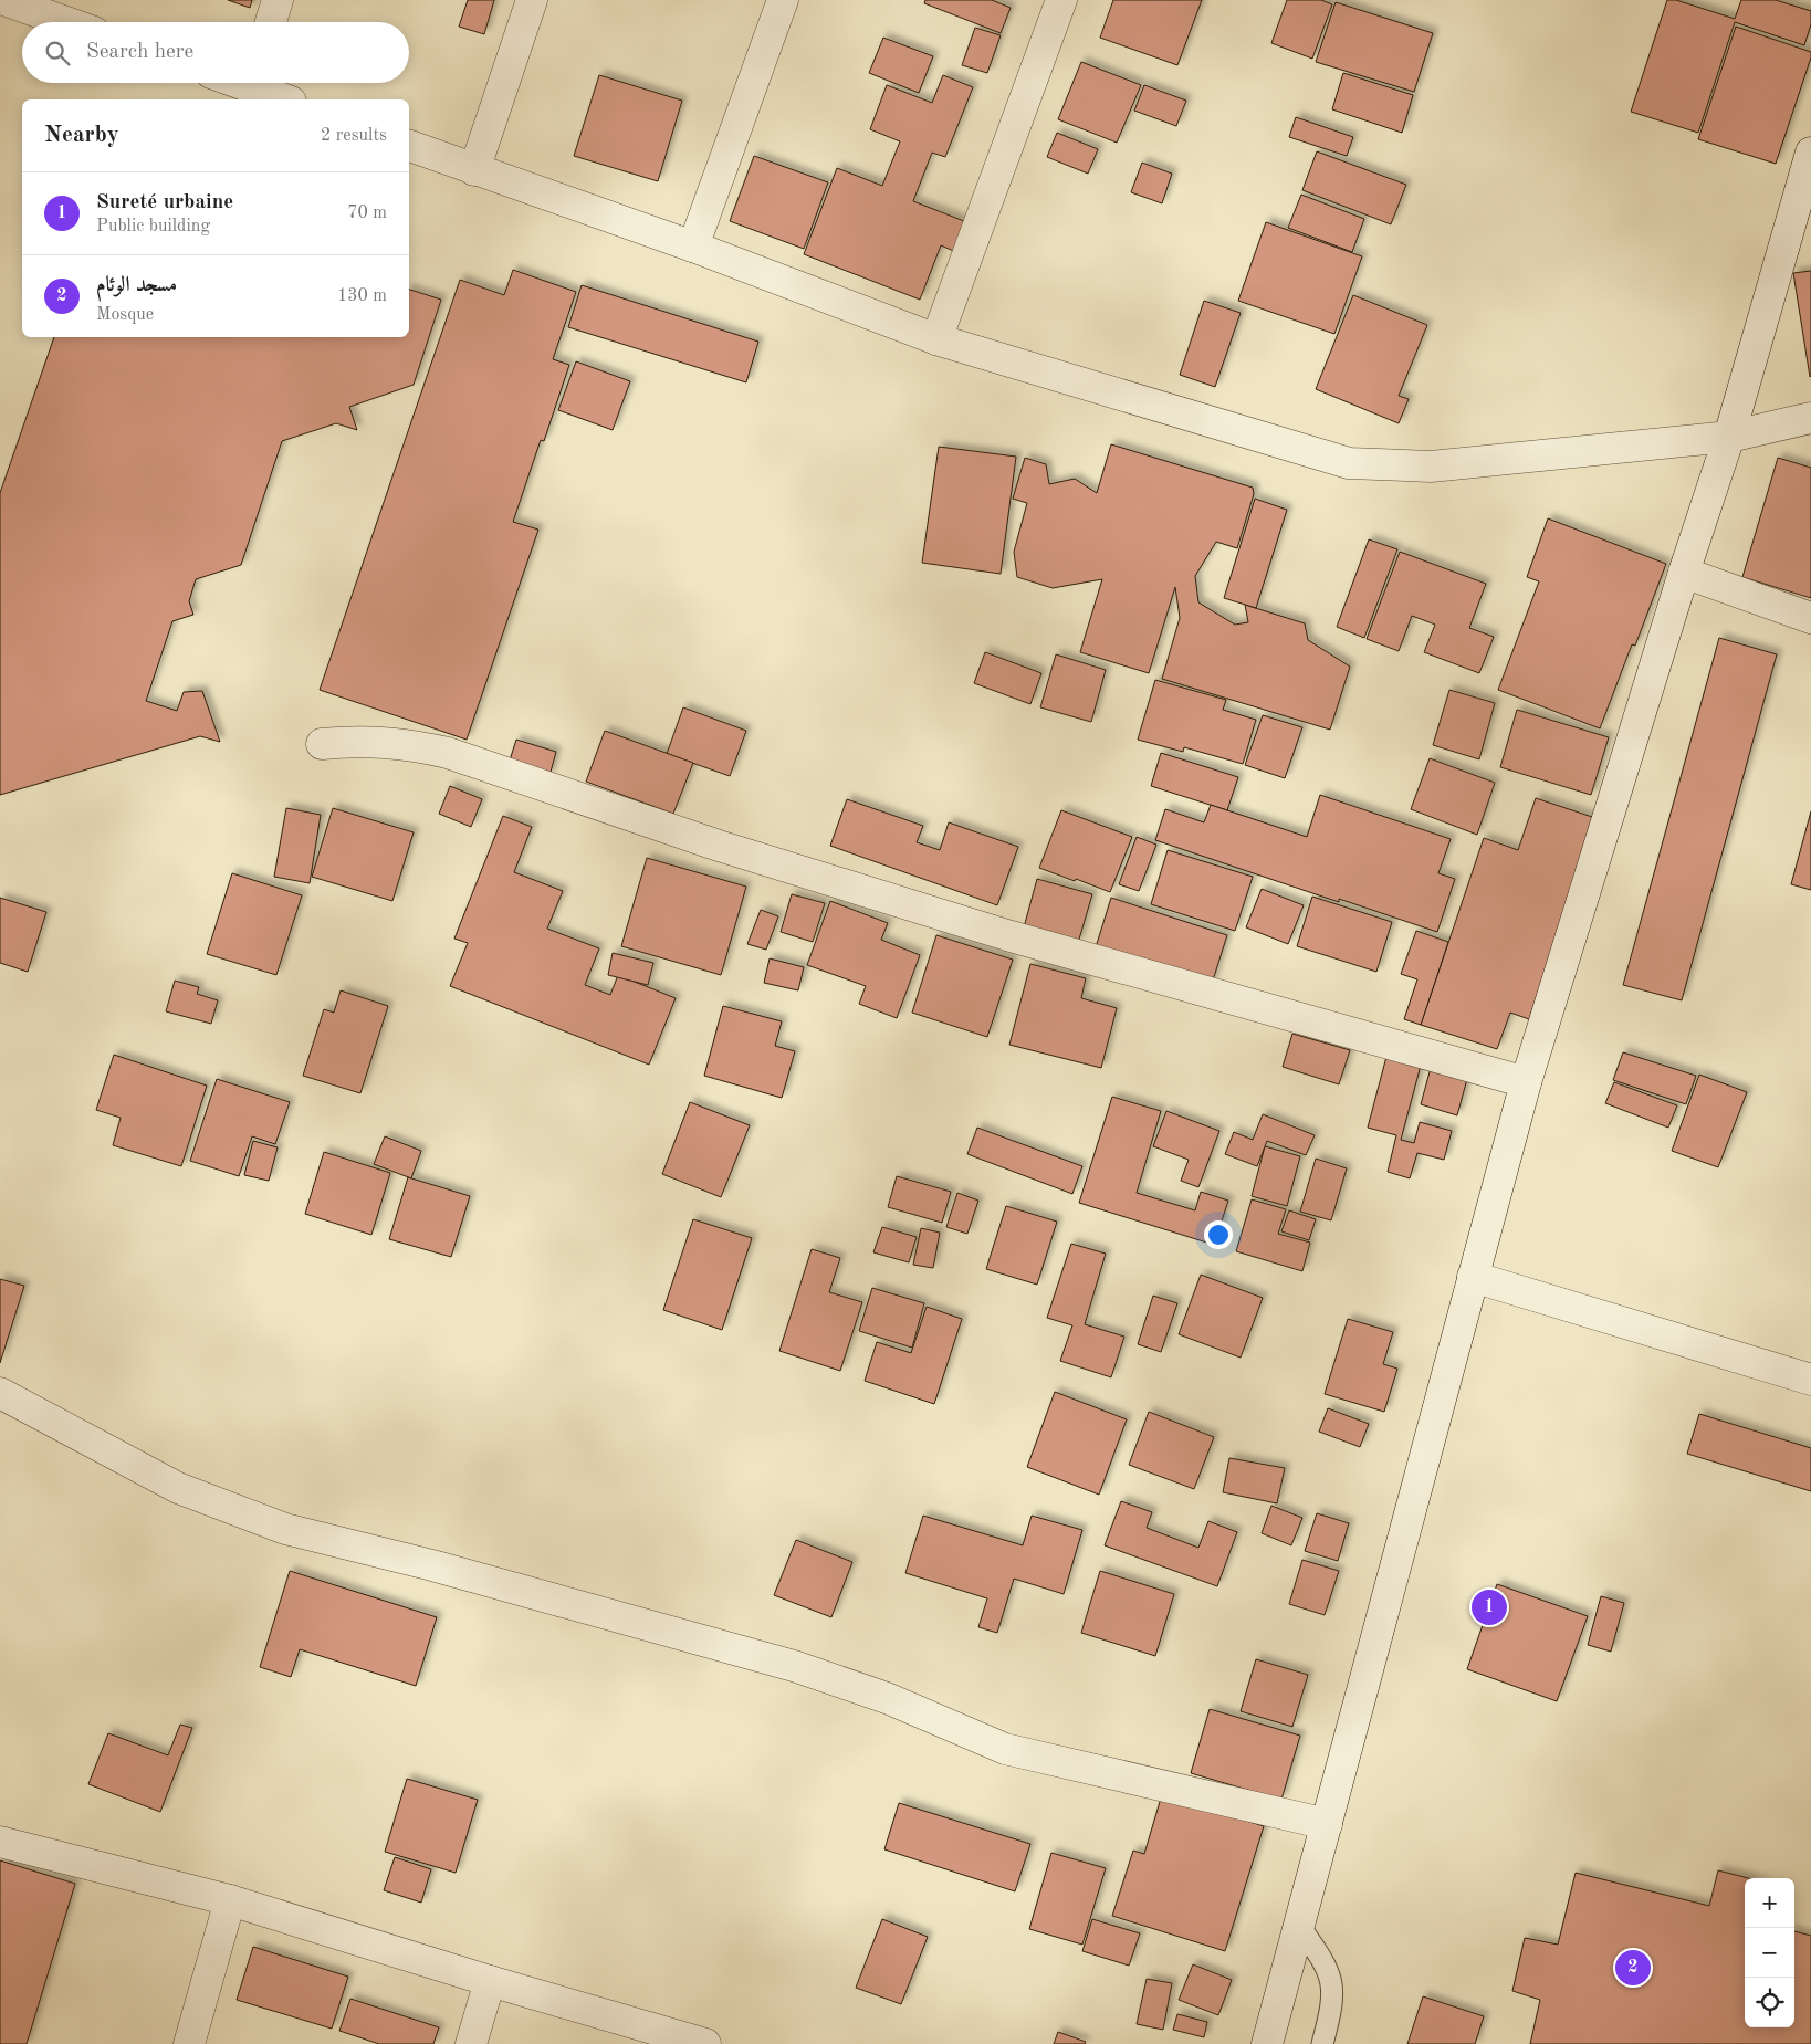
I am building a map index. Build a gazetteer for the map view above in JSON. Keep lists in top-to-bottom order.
{
  "page": {
    "search": "Search here",
    "heading": ["Nearby", "2 results"],
    "list": [
      {
        "mark": "1",
        "name": "Sureté urbaine",
        "note": "Public building",
        "value": "70 m"
      },
      {
        "mark": "2",
        "name": "مسجد الوئام",
        "note": "Mosque",
        "value": "130 m"
      }
    ],
    "pins": ["1", "2"],
    "map_buttons": ["+", "−"]
  }
}
